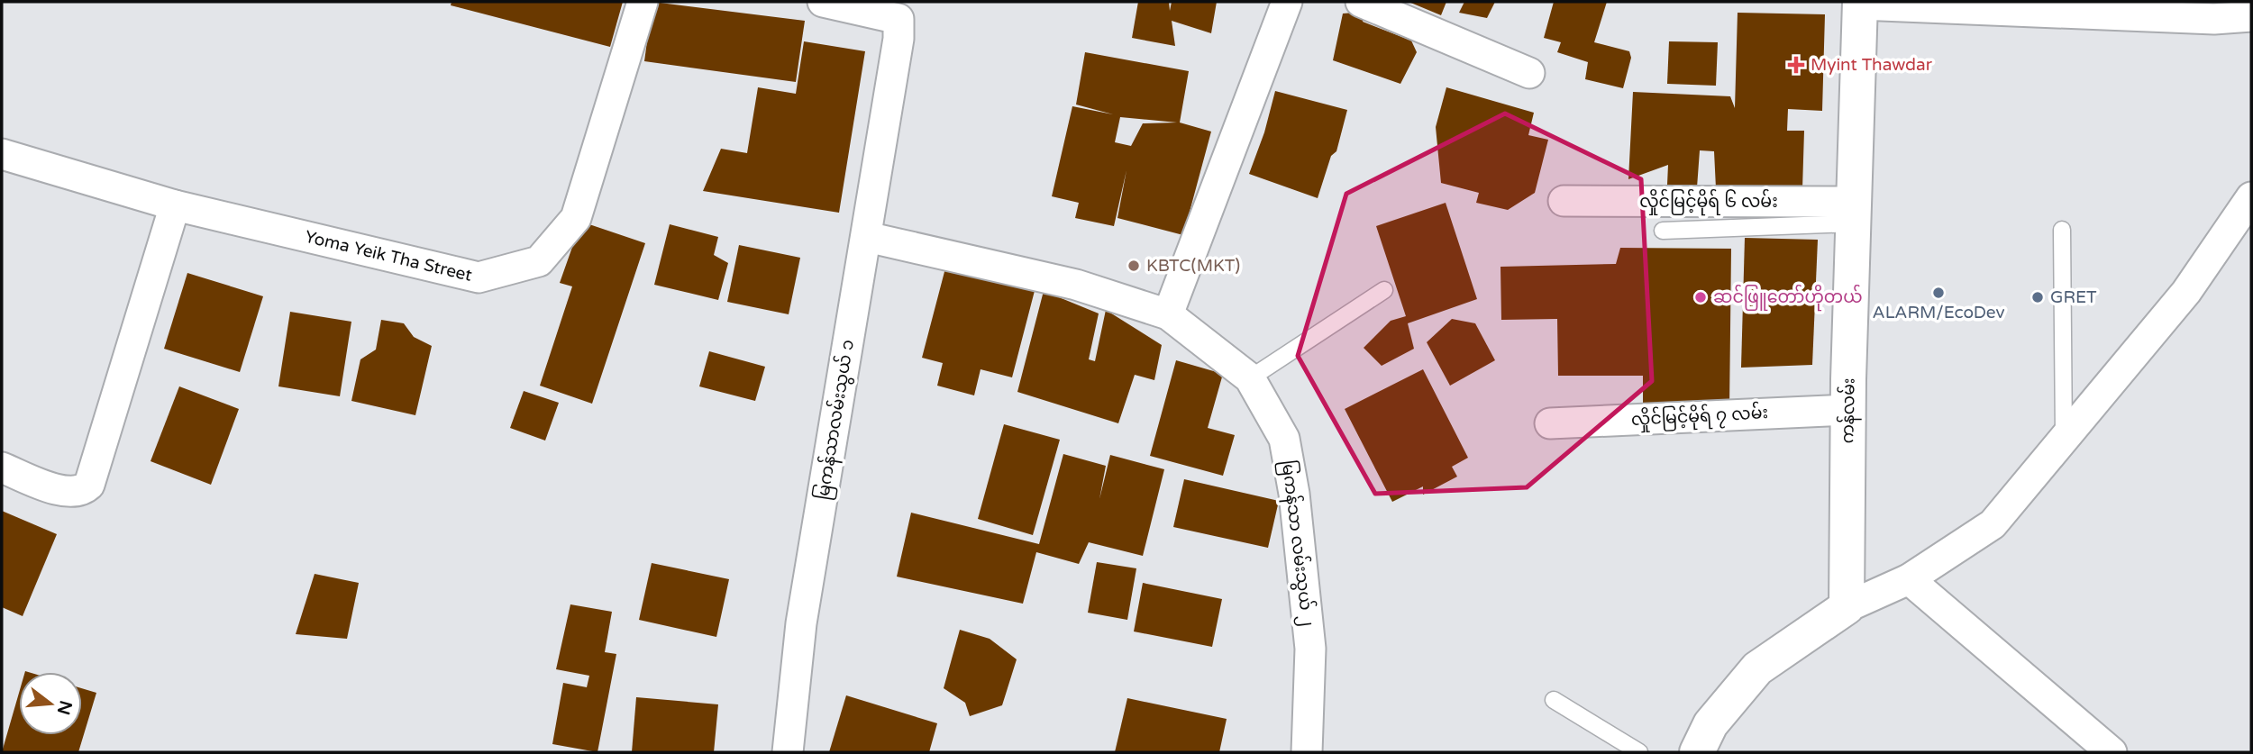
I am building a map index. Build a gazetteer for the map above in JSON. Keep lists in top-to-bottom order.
{
  "streets": {
    "main road": ["ကန်လမ်း"],
    "street": [
      "လှိုင်မြင့်မိုရ် ၆ လမ်း",
      "Yoma Yeik Tha Street",
      "လှိုင်မြင့်မိုရ် ၇ လမ်း",
      "မြကန်သာလမ်းသွယ် ၁",
      "မြကန်သာ လမ်းသွယ် ၂"
    ]
  },
  "crossings": [
    ["လှိုင်မြင့်မိုရ် ၆ လမ်း", "ကန်လမ်း"],
    ["ကန်လမ်း", "လှိုင်မြင့်မိုရ် ၇ လမ်း"],
    ["မြကန်သာလမ်းသွယ် ၁", "မြကန်သာ လမ်းသွယ် ၂"]
  ],
  "places": {
    "health": ["Myint Thawdar"],
    "other": [
      "KBTC(MKT)",
      "ALARM/EcoDev",
      "ဆင်ဖြူတော်ဟိုတယ်",
      "GRET"
    ]
  },
  "north": "right"
}
